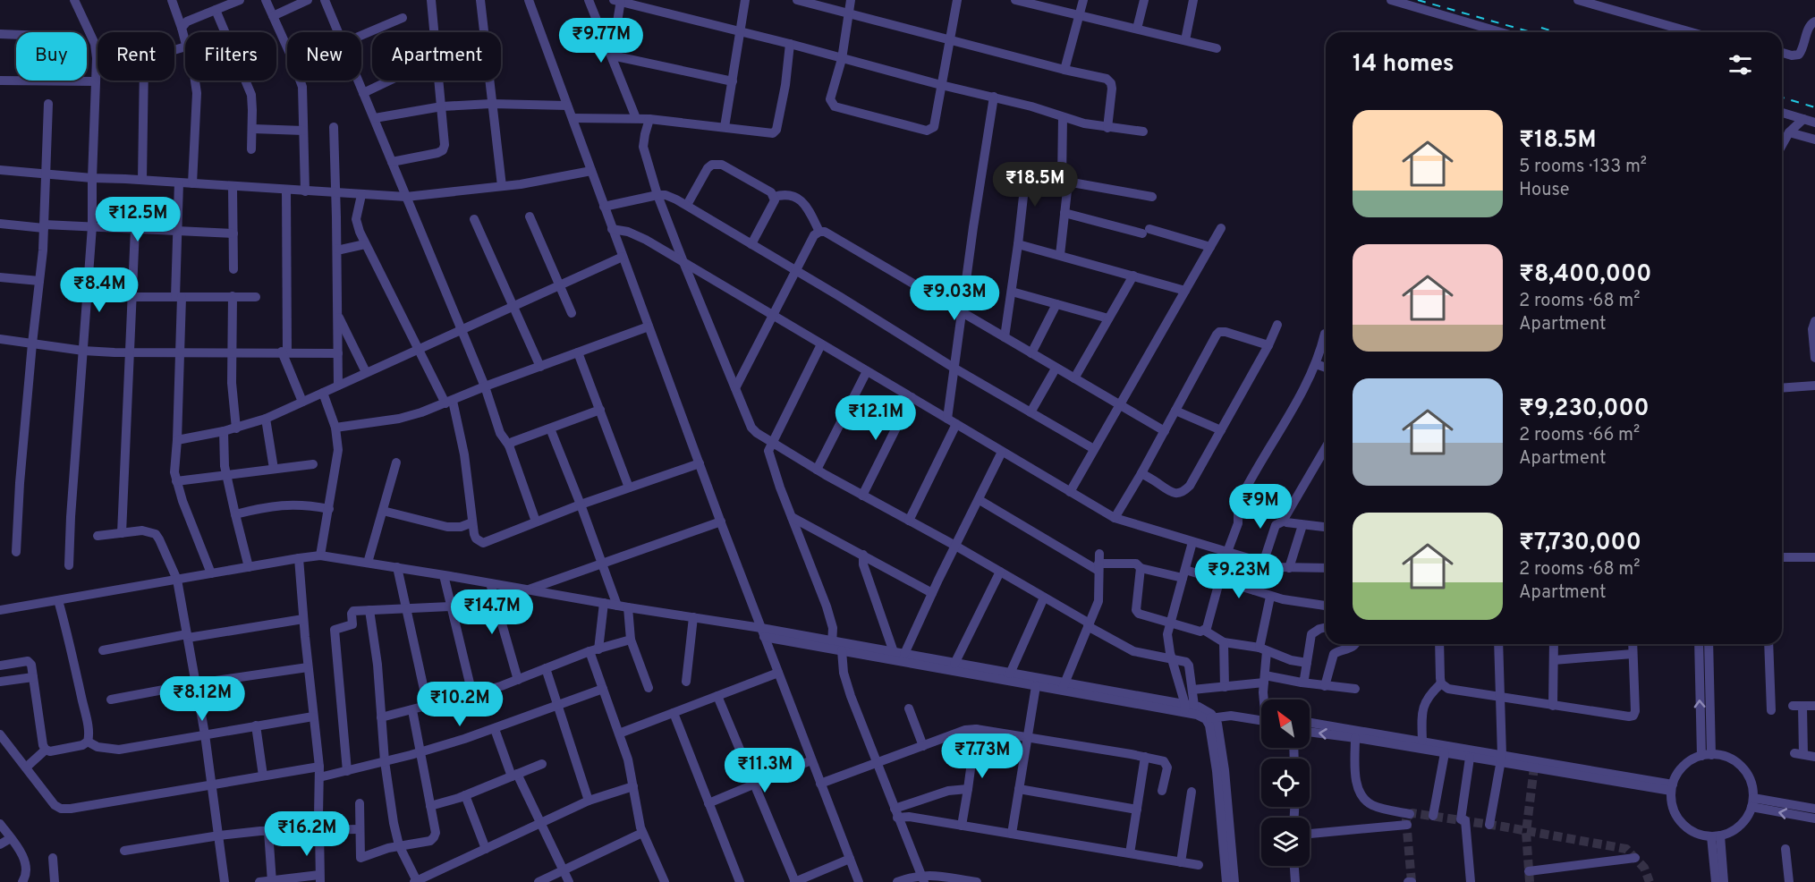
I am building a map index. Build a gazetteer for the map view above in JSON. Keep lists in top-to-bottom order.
{
  "north": "top left",
  "page": {
    "price": [
      "₹9.77M",
      "₹18.5M",
      "₹12.5M",
      "₹8.4M",
      "₹9.03M",
      "₹12.1M",
      "₹9M",
      "₹9.23M",
      "₹14.7M",
      "₹8.12M",
      "₹10.2M",
      "₹7.73M",
      "₹11.3M",
      "₹16.2M"
    ],
    "chip": [
      "Buy",
      "Rent",
      "Filters",
      "New",
      "Apartment"
    ],
    "heading": "14 homes",
    "list": [
      {
        "name": "₹18.5M",
        "note": "5 rooms · 133 m² · House"
      },
      {
        "name": "₹8,400,000",
        "note": "2 rooms · 68 m² · Apartment"
      },
      {
        "name": "₹9,230,000",
        "note": "2 rooms · 66 m² · Apartment"
      },
      {
        "name": "₹7,730,000",
        "note": "2 rooms · 68 m² · Apartment"
      }
    ]
  }
}
